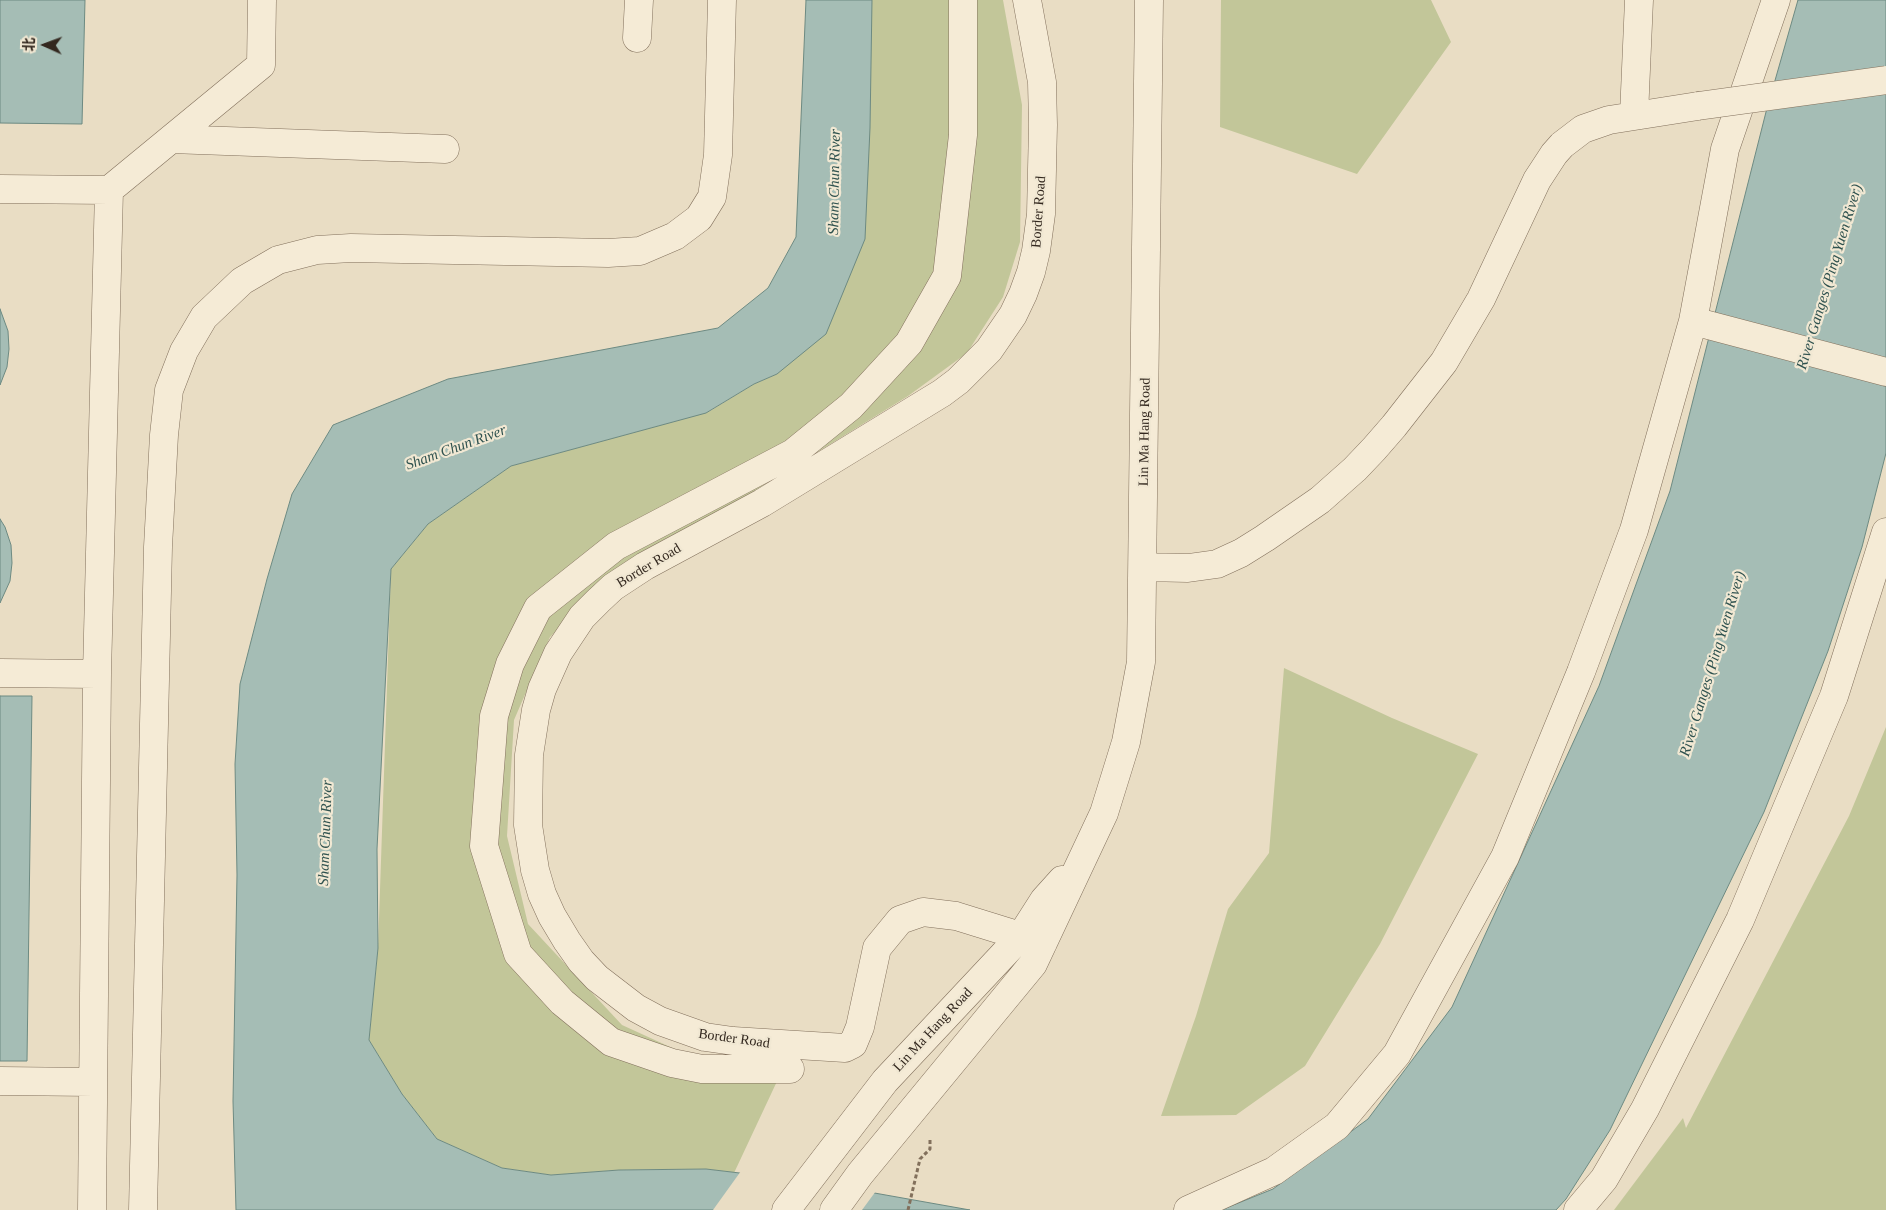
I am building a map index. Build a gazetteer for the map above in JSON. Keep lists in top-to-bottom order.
{
  "streets": {
    "street": ["Border Road", "Lin Ma Hang Road"]
  },
  "crossings": [
    ["Border Road", "Lin Ma Hang Road"]
  ],
  "water": ["Sham Chun River", "River Ganges (Ping Yuen River)"],
  "north": "left"
}
